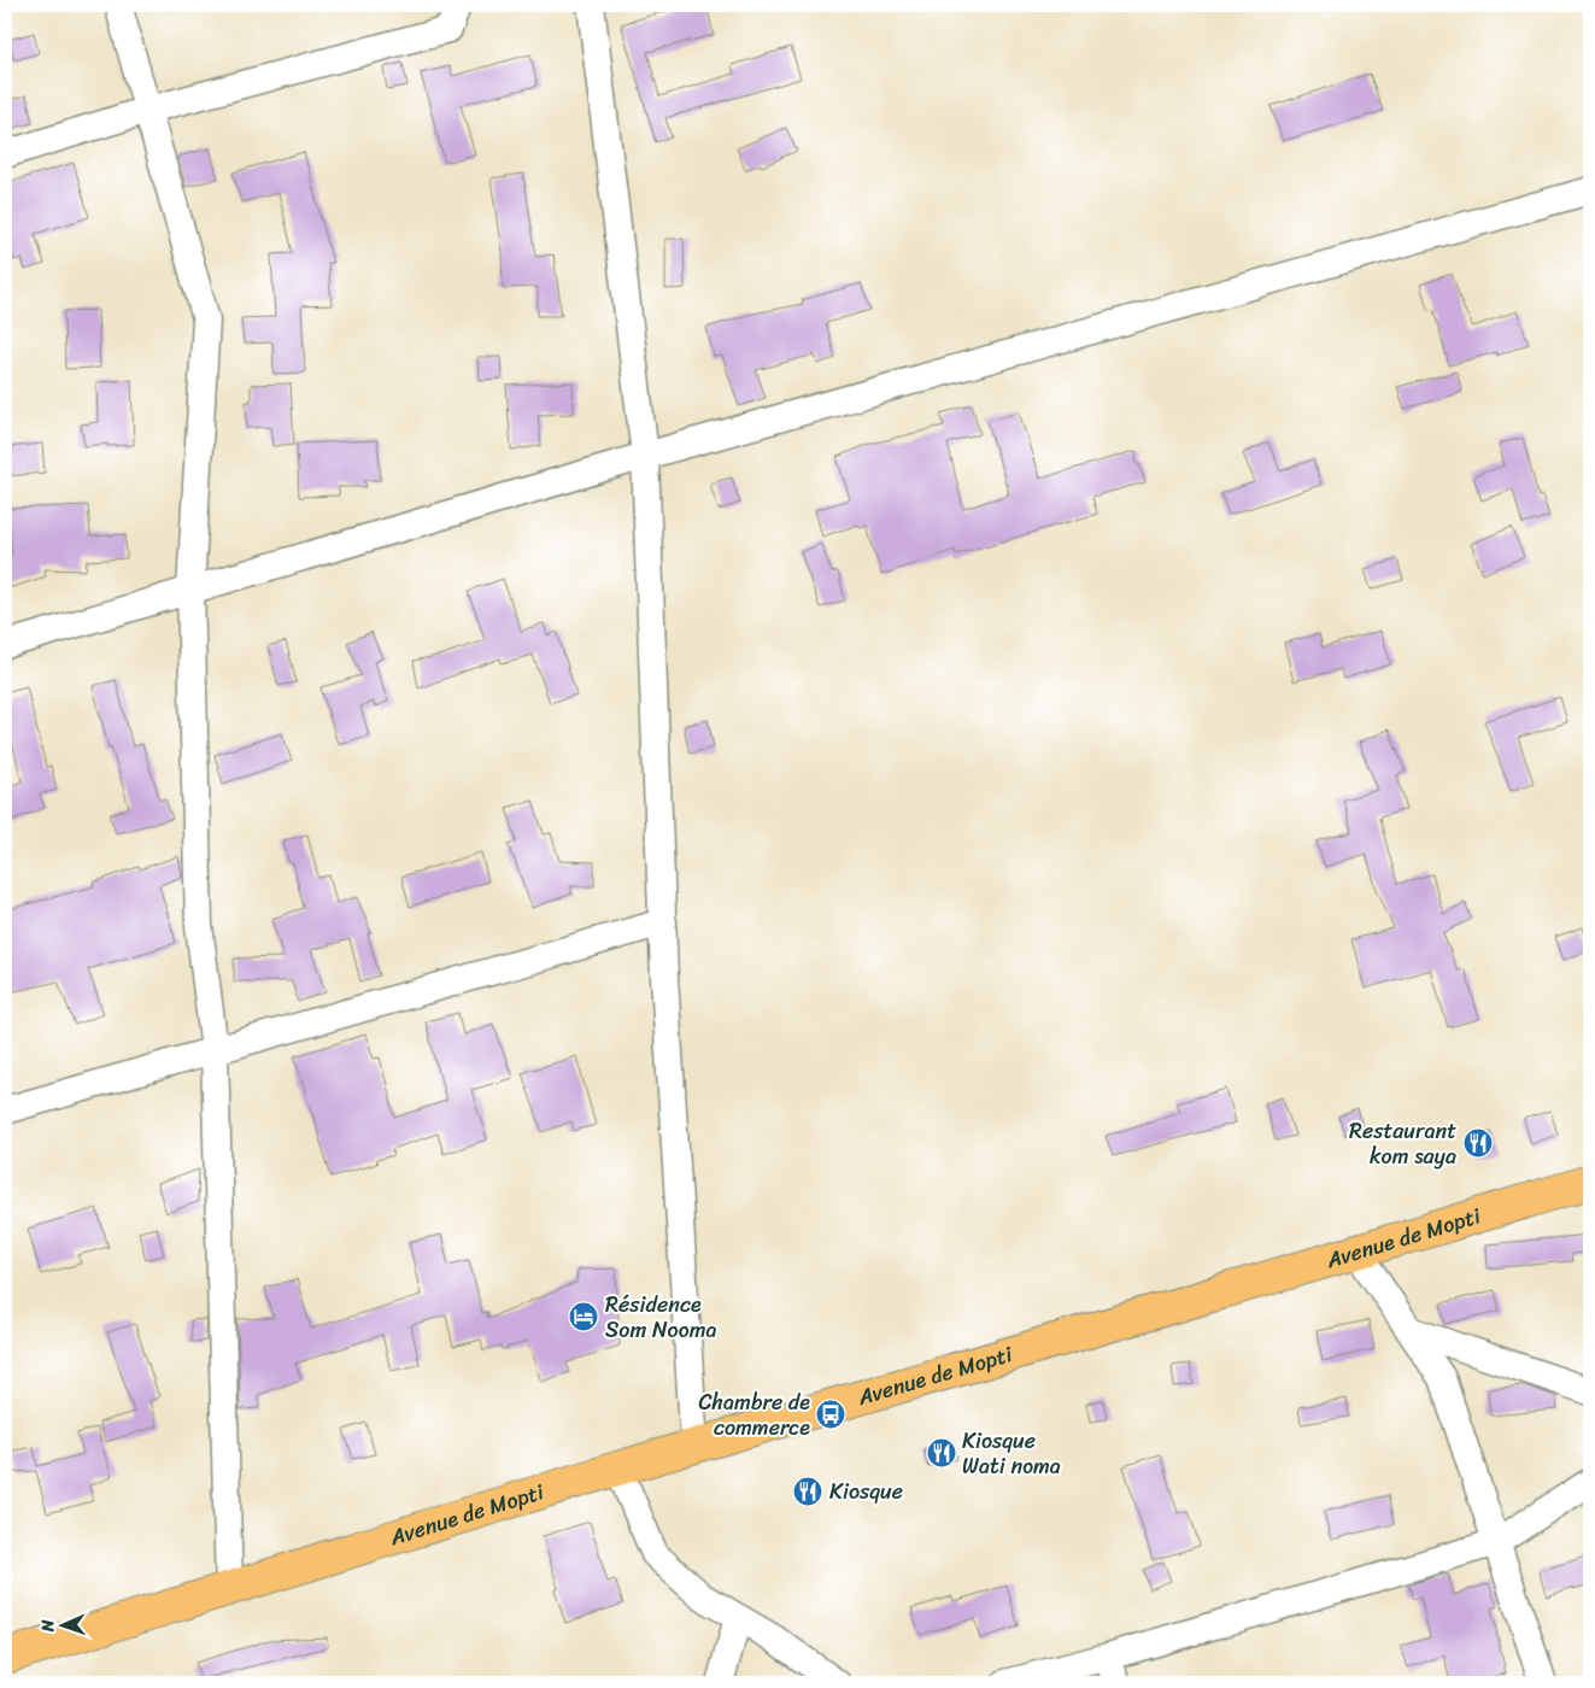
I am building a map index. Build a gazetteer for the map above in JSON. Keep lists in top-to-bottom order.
{
  "streets": {
    "main road": ["Avenue de Mopti"]
  },
  "places": {
    "restaurant": ["Restaurant kom saya", "Kiosque Wati noma", "Kiosque"],
    "hotel": ["Résidence Som Nooma"],
    "bus stop": ["Chambre de commerce"]
  },
  "north": "left"
}
